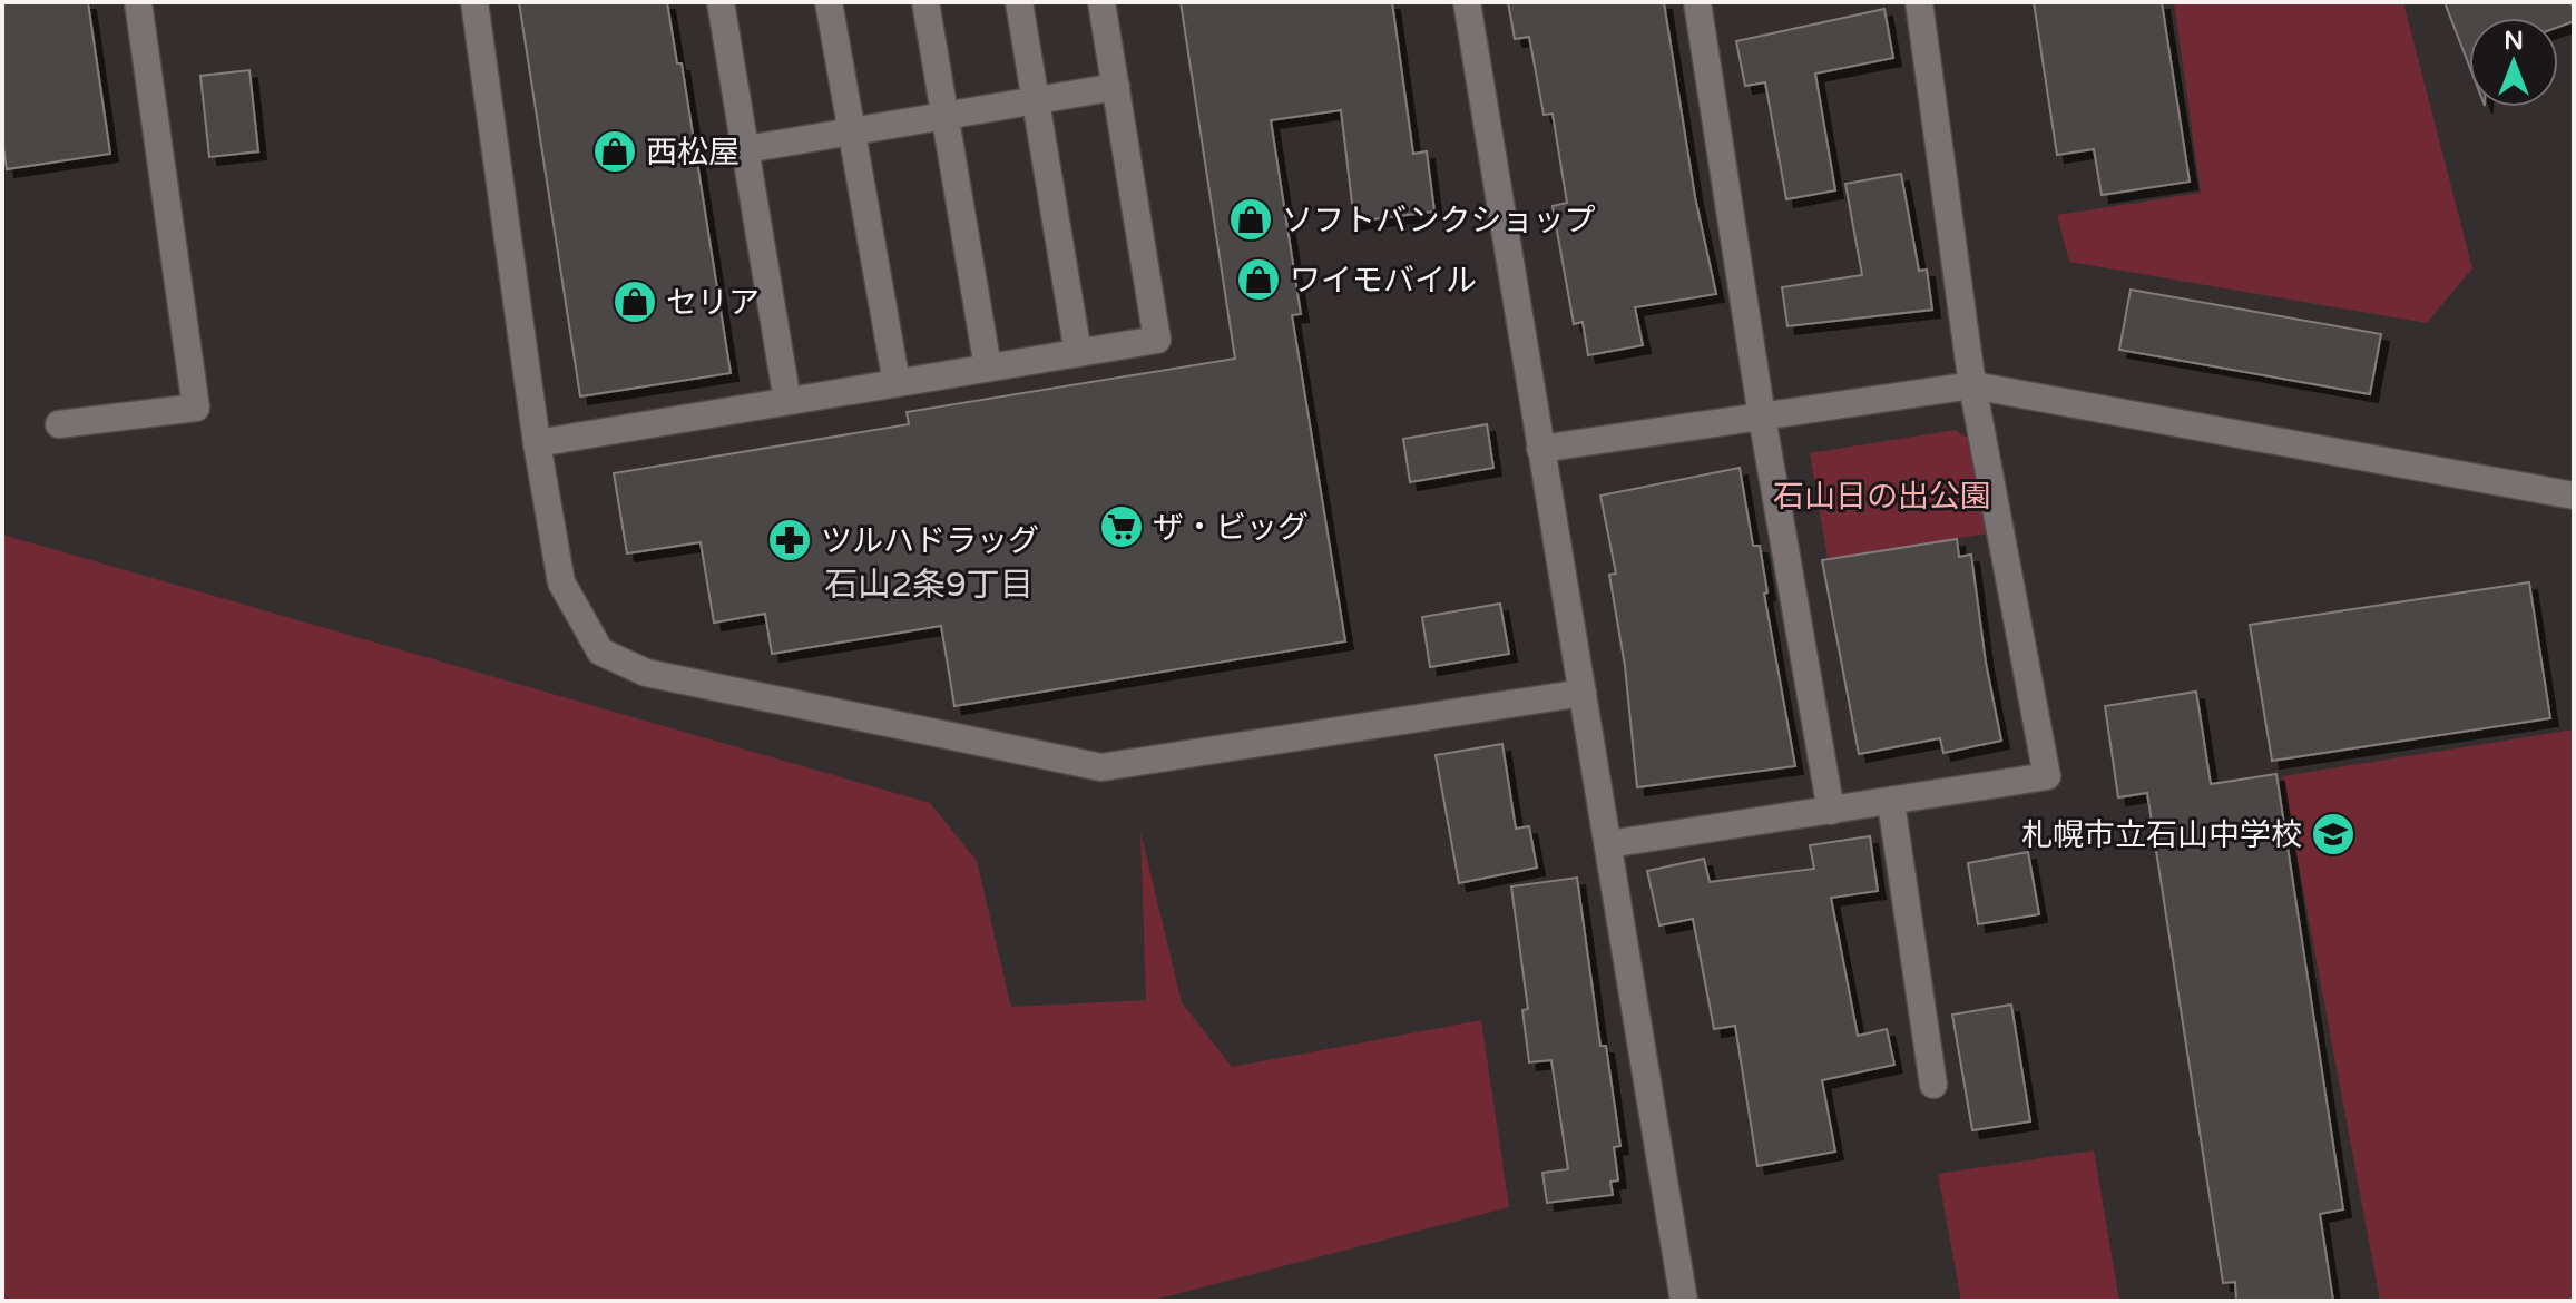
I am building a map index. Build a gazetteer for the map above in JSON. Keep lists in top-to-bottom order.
{
  "districts": ["石山2条9丁目"],
  "parks": ["石山日の出公園"],
  "places": {
    "shop": [
      "西松屋",
      "ソフトバンクショップ",
      "ワイモバイル",
      "セリア"
    ],
    "supermarket": ["ザ・ビッグ"],
    "pharmacy": ["ツルハドラッグ"],
    "school or university": ["札幌市立石山中学校"]
  },
  "north": "top"
}
